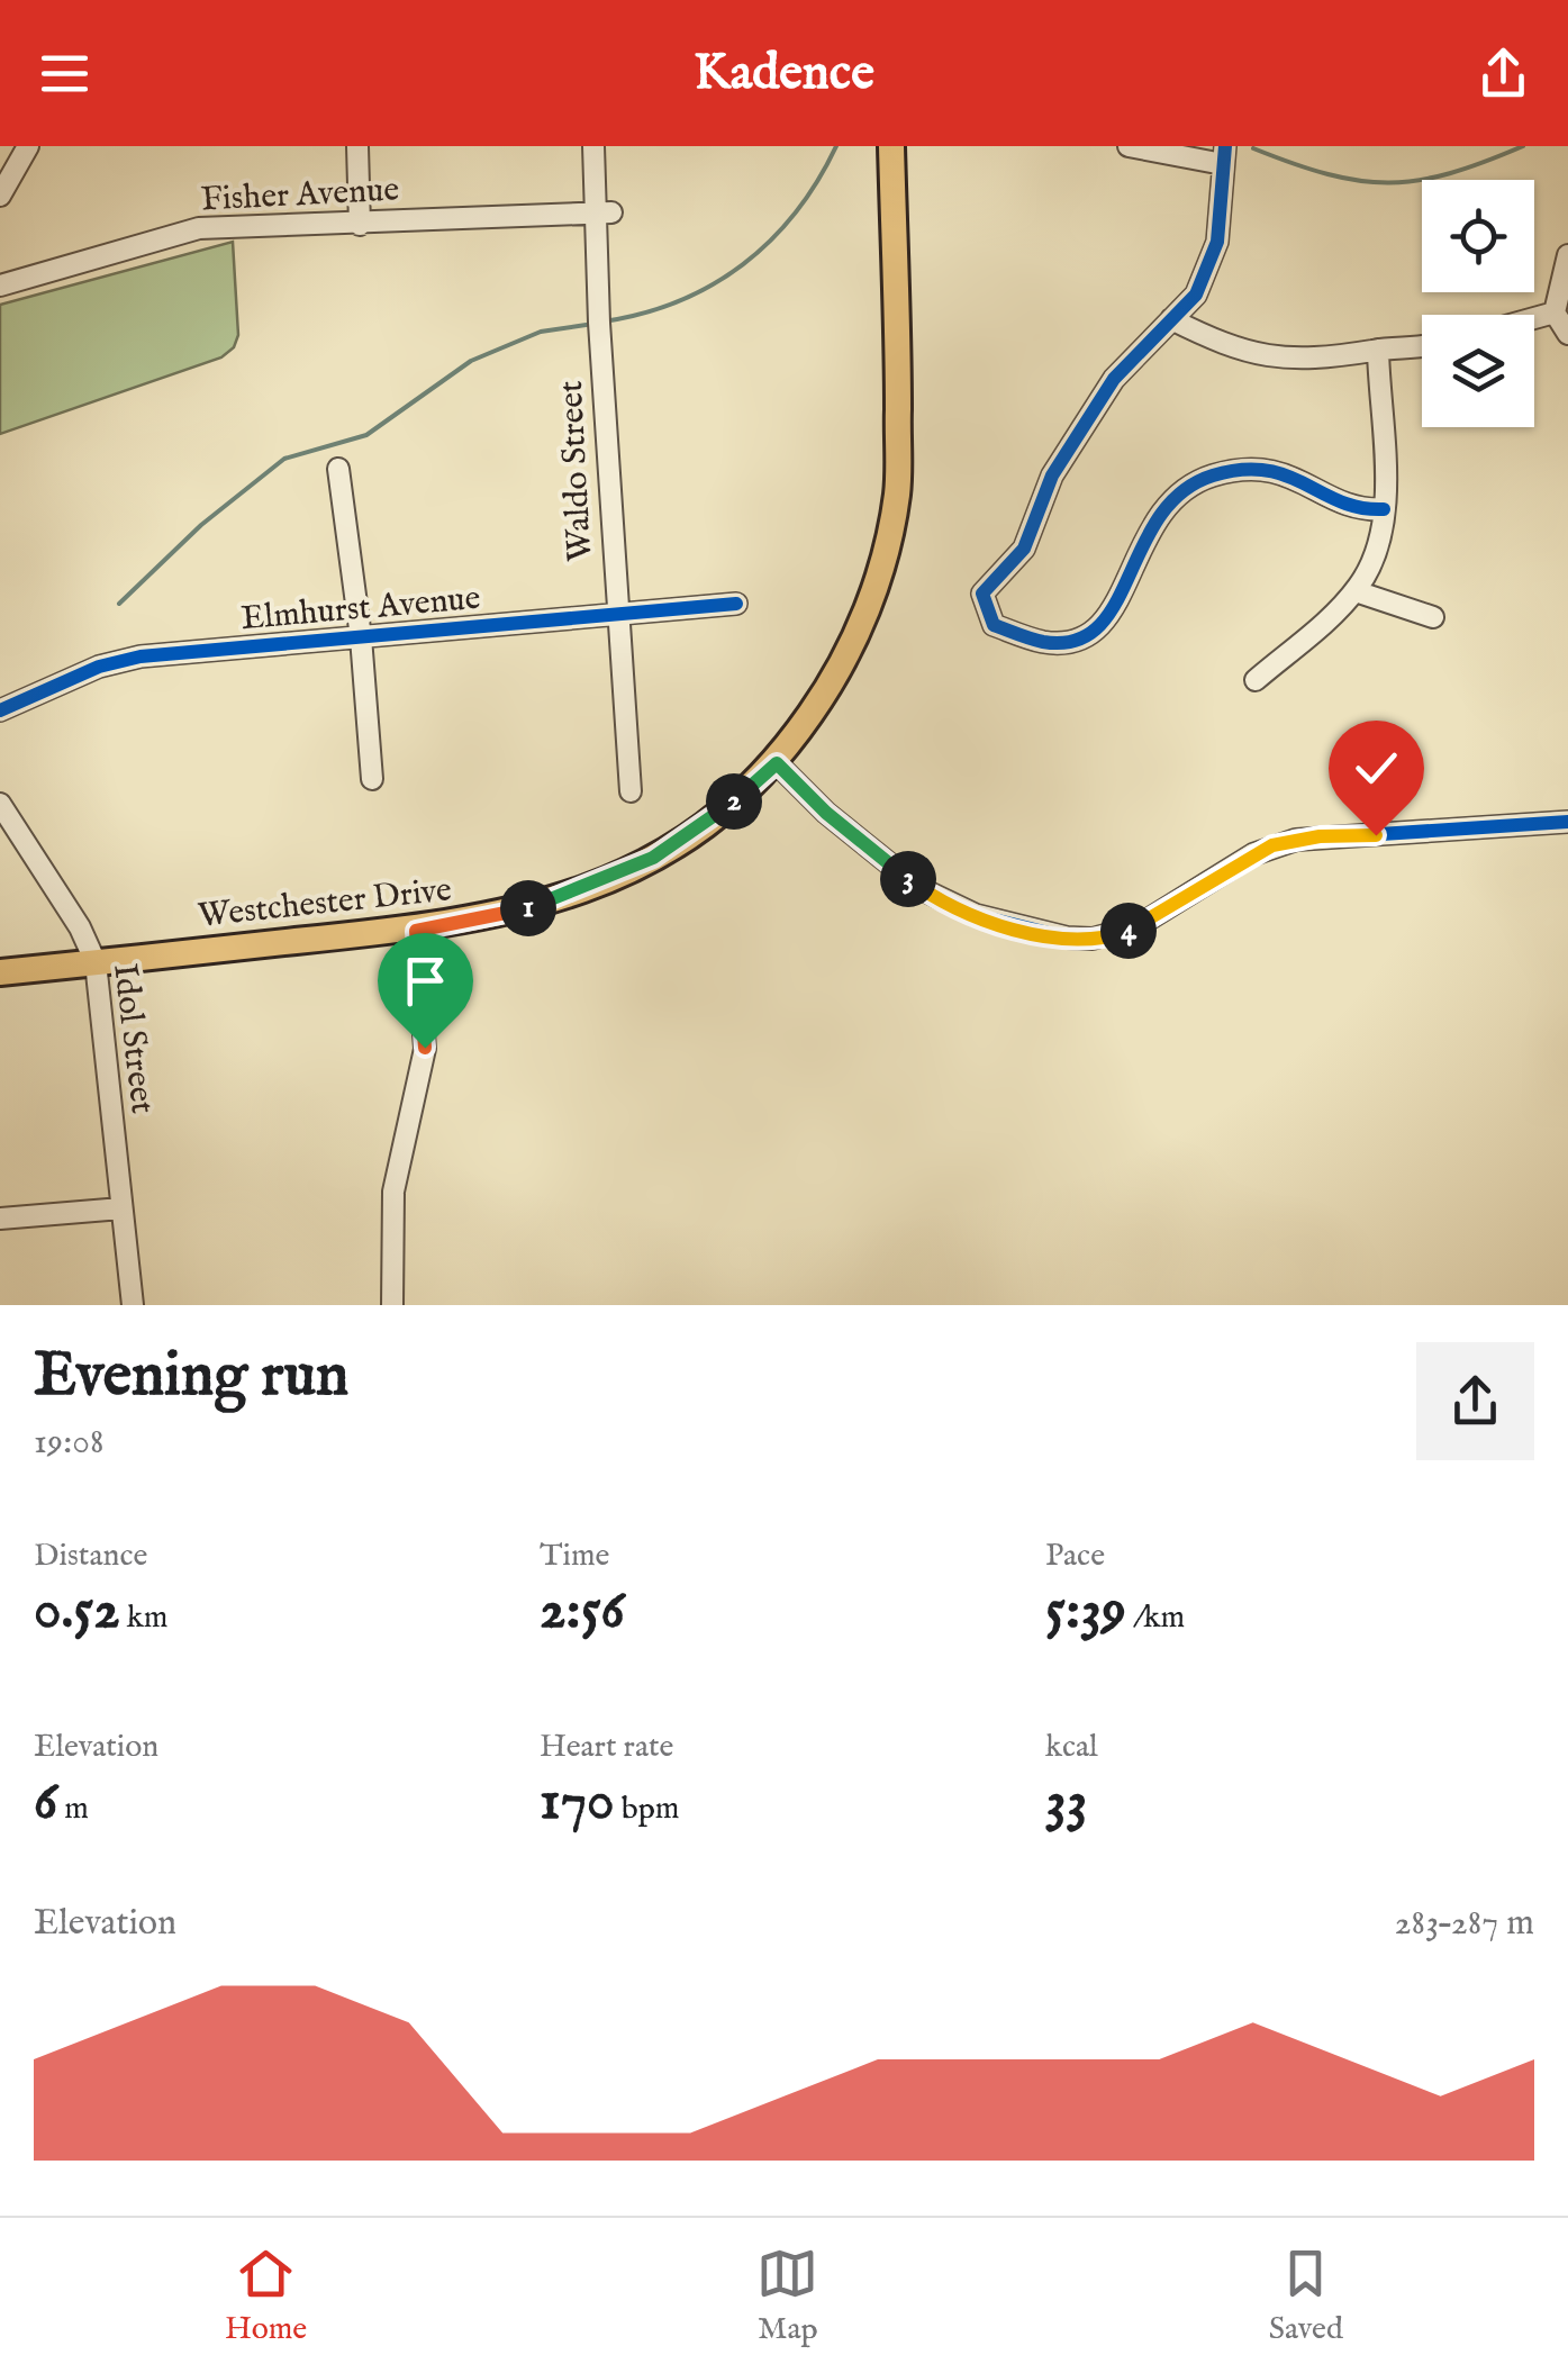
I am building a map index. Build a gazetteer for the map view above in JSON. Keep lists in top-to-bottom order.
{
  "streets": {
    "main road": ["Westchester Drive"],
    "street": [
      "Fisher Avenue",
      "Waldo Street",
      "Elmhurst Avenue",
      "Idol Street"
    ]
  },
  "crossings": [
    ["Fisher Avenue", "Waldo Street"],
    ["Waldo Street", "Elmhurst Avenue"],
    ["Westchester Drive", "Idol Street"]
  ],
  "page": {
    "header": "Kadence",
    "pins": [
      "2",
      "3",
      "1",
      "4"
    ],
    "heading": ["Evening run", "19:08"],
    "stats": [
      ["Distance", "0.52 km"],
      ["Time", "2:56"],
      ["Pace", "5:39 /km"],
      ["Elevation", "6 m"],
      ["Heart rate", "170 bpm"],
      ["kcal", "33"]
    ],
    "chart": ["Elevation", "283–287 m"],
    "tabs": ["Home", "Map", "Saved"]
  }
}
